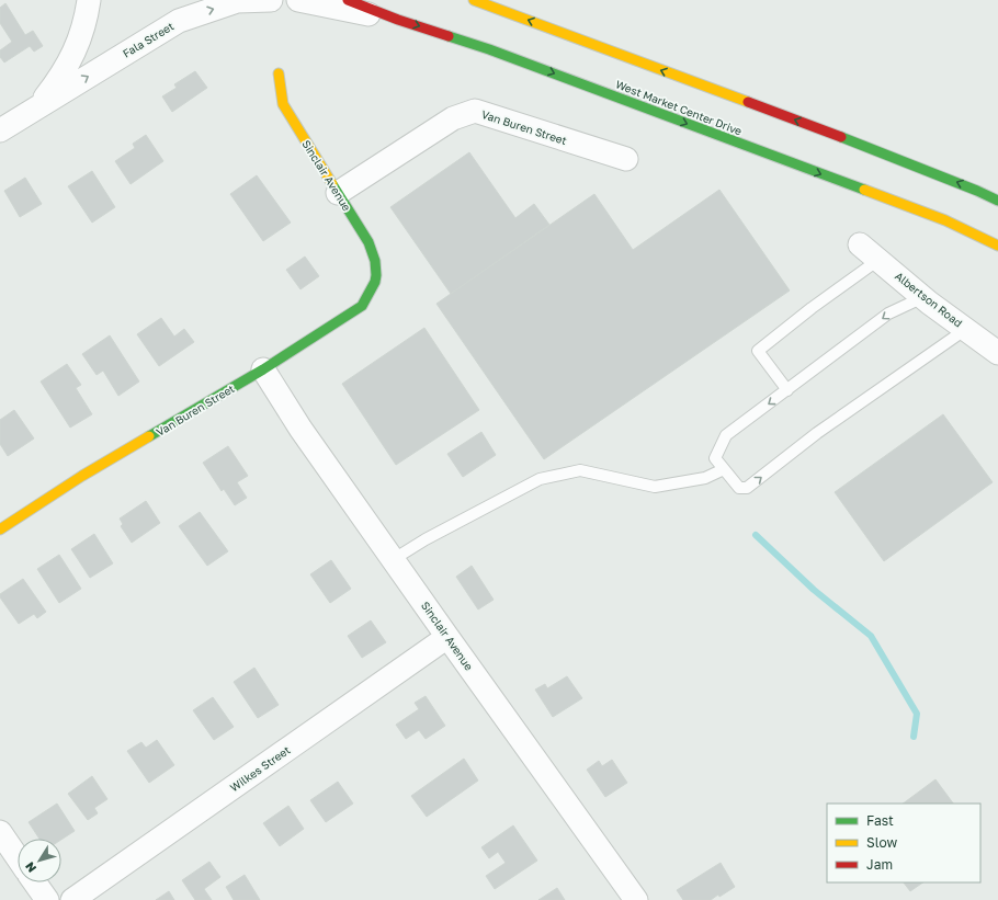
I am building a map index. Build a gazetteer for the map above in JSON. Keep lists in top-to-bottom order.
{
  "streets": {
    "main road": ["West Market Center Drive", "Van Buren Street", "Sinclair Avenue"],
    "street": ["Fala Street", "Albertson Road", "Wilkes Street"]
  },
  "crossings": [
    ["Van Buren Street", "Sinclair Avenue"],
    ["Sinclair Avenue", "Wilkes Street"]
  ],
  "one_way": ["Fala Street"],
  "legend": ["Fast", "Slow", "Jam"],
  "north": "bottom left"
}
